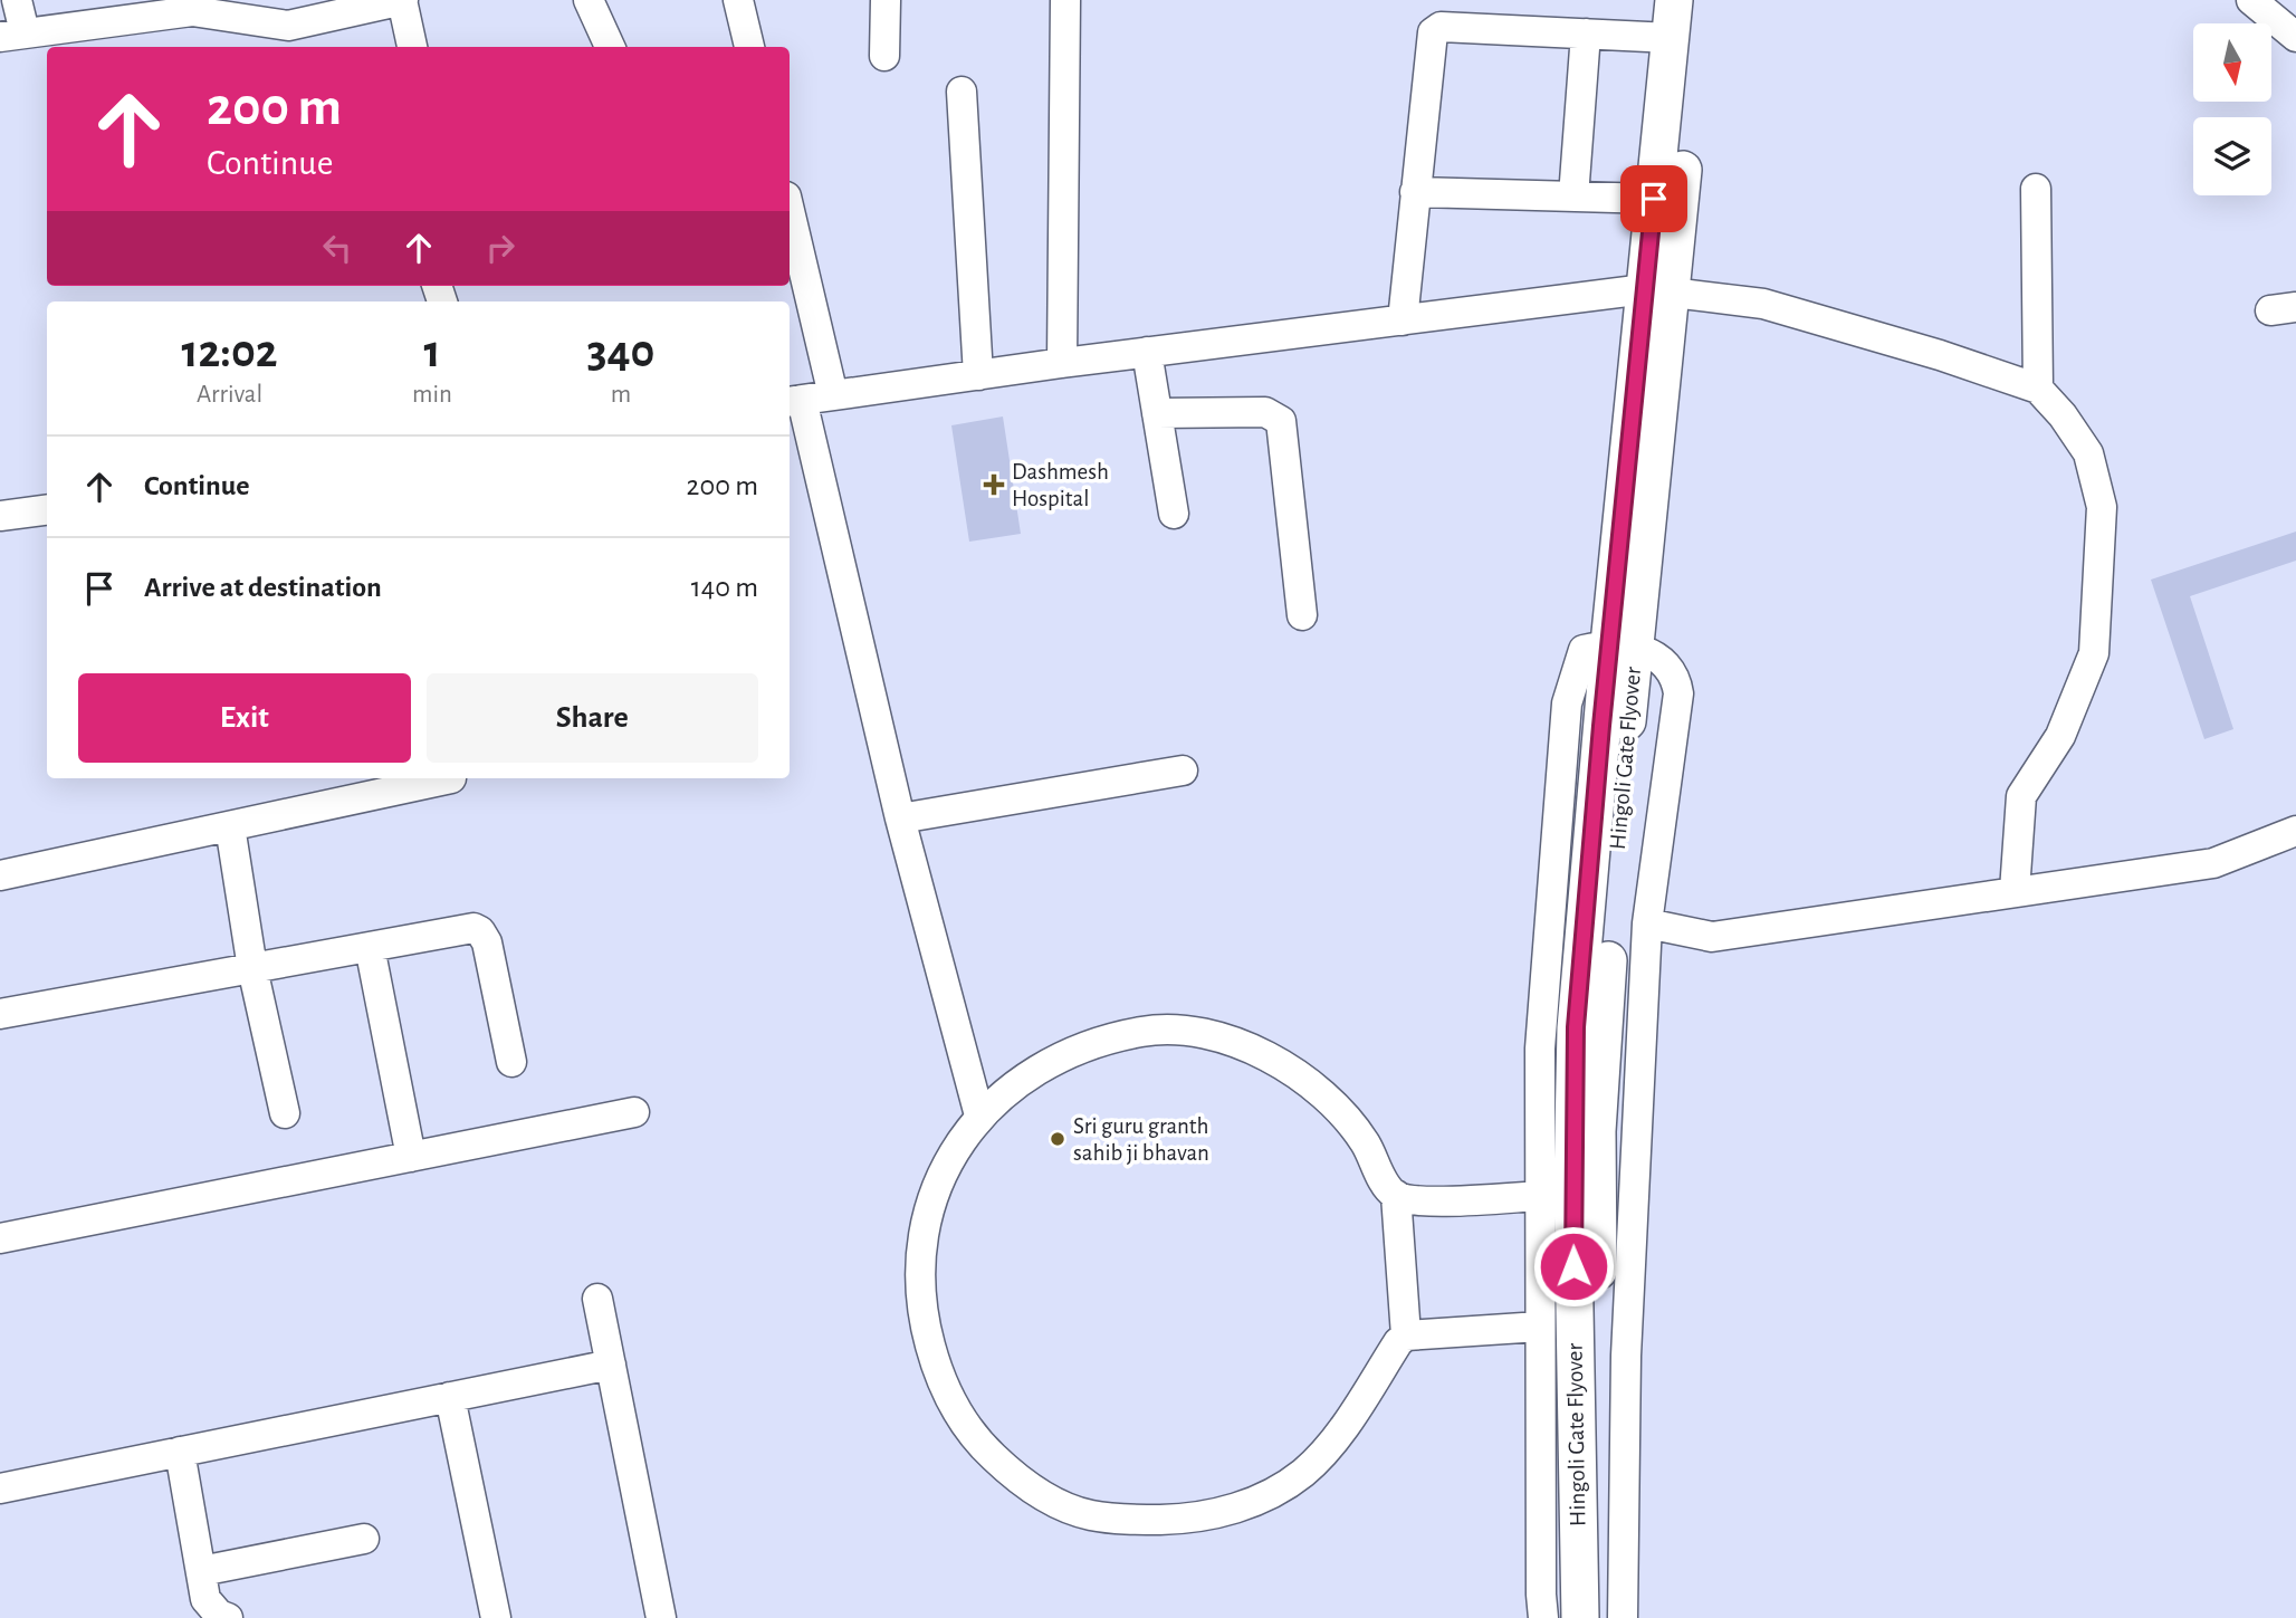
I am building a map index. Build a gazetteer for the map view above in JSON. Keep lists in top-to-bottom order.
{
  "streets": {
    "main road": ["Hingoli Gate Flyover"]
  },
  "places": {
    "health": ["Dashmesh Hospital"],
    "other": ["Sri guru granth sahib ji bhavan"]
  },
  "north": "bottom",
  "page": {
    "turn": ["200 m", "Continue"],
    "eta": [
      "12:02",
      "Arrival",
      "1",
      "min",
      "340",
      "m"
    ],
    "list": [
      {
        "name": "Continue",
        "value": "200 m"
      },
      {
        "name": "Arrive at destination",
        "value": "140 m"
      }
    ],
    "buttons": ["Exit", "Share"]
  }
}
